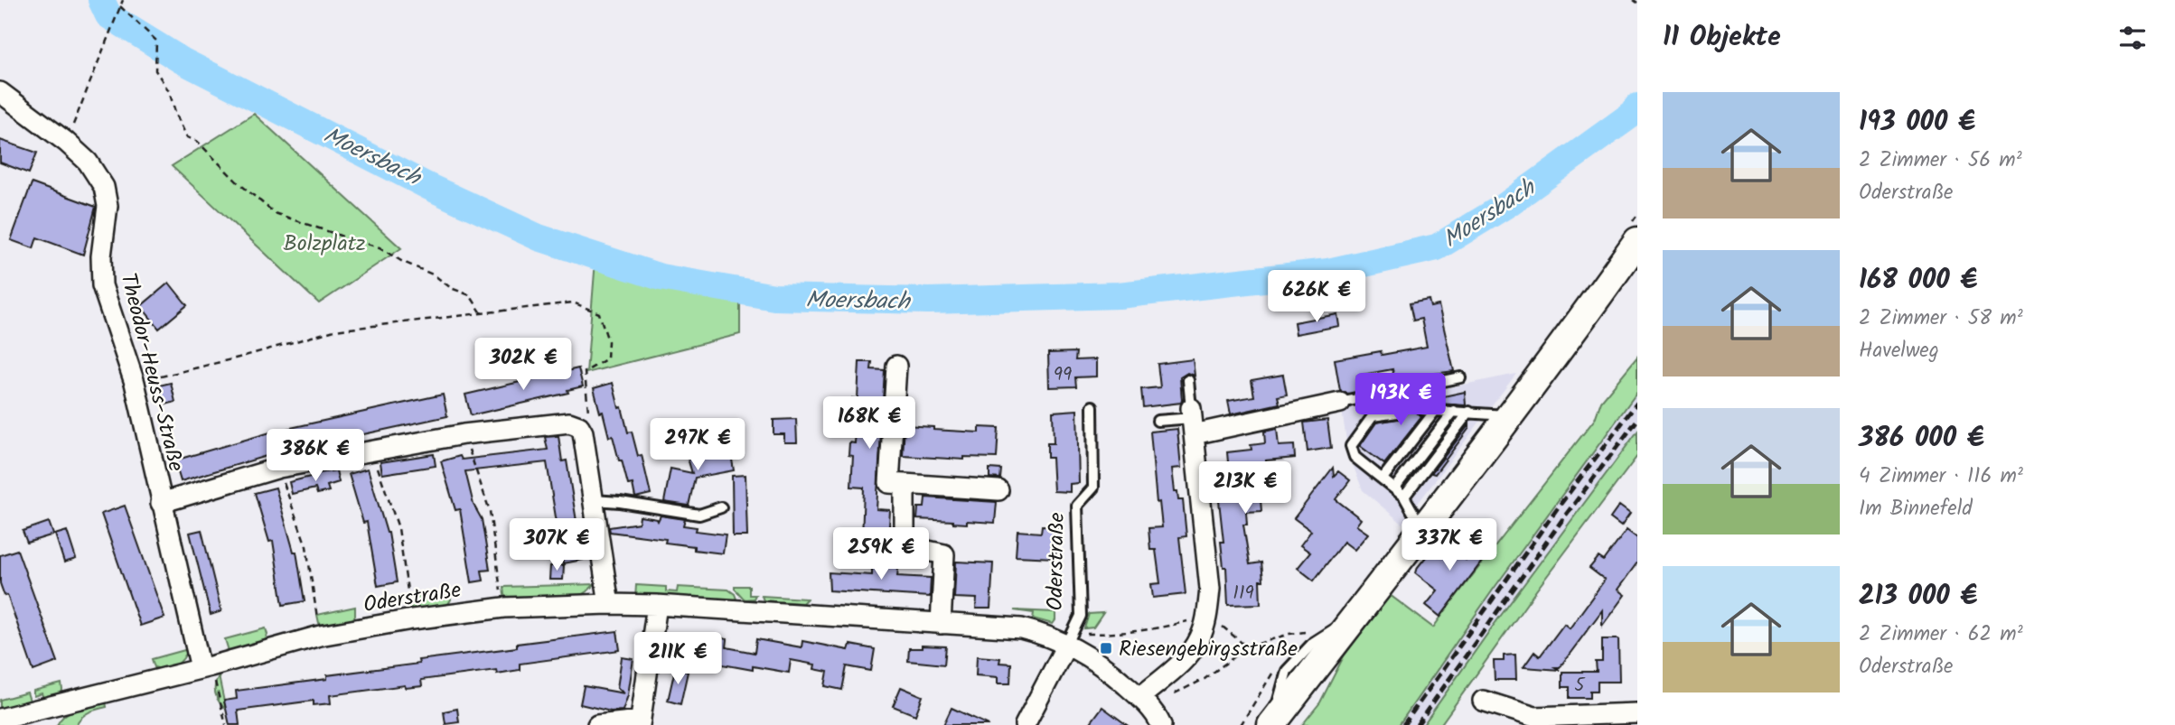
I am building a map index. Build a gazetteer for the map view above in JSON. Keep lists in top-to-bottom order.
{
  "streets": {
    "street": ["Theodor-Heuss-Straße", "Oderstraße"]
  },
  "crossings": [
    ["Theodor-Heuss-Straße", "Oderstraße"]
  ],
  "water": ["Moersbach"],
  "parks": ["Bolzplatz"],
  "places": {
    "transit": ["Riesengebirgsstraße"]
  },
  "house_numbers": ["99", "119", "5"],
  "page": {
    "heading": "11 Objekte",
    "list": [
      {
        "name": "193 000 €",
        "note": "2 Zimmer · 56 m² · Oderstraße"
      },
      {
        "name": "168 000 €",
        "note": "2 Zimmer · 58 m² · Havelweg"
      },
      {
        "name": "386 000 €",
        "note": "4 Zimmer · 116 m² · Im Binnefeld"
      },
      {
        "name": "213 000 €",
        "note": "2 Zimmer · 62 m² · Oderstraße"
      }
    ],
    "price": [
      "626K €",
      "302K €",
      "193K €",
      "168K €",
      "297K €",
      "386K €",
      "213K €",
      "307K €",
      "337K €",
      "259K €",
      "211K €"
    ]
  }
}
